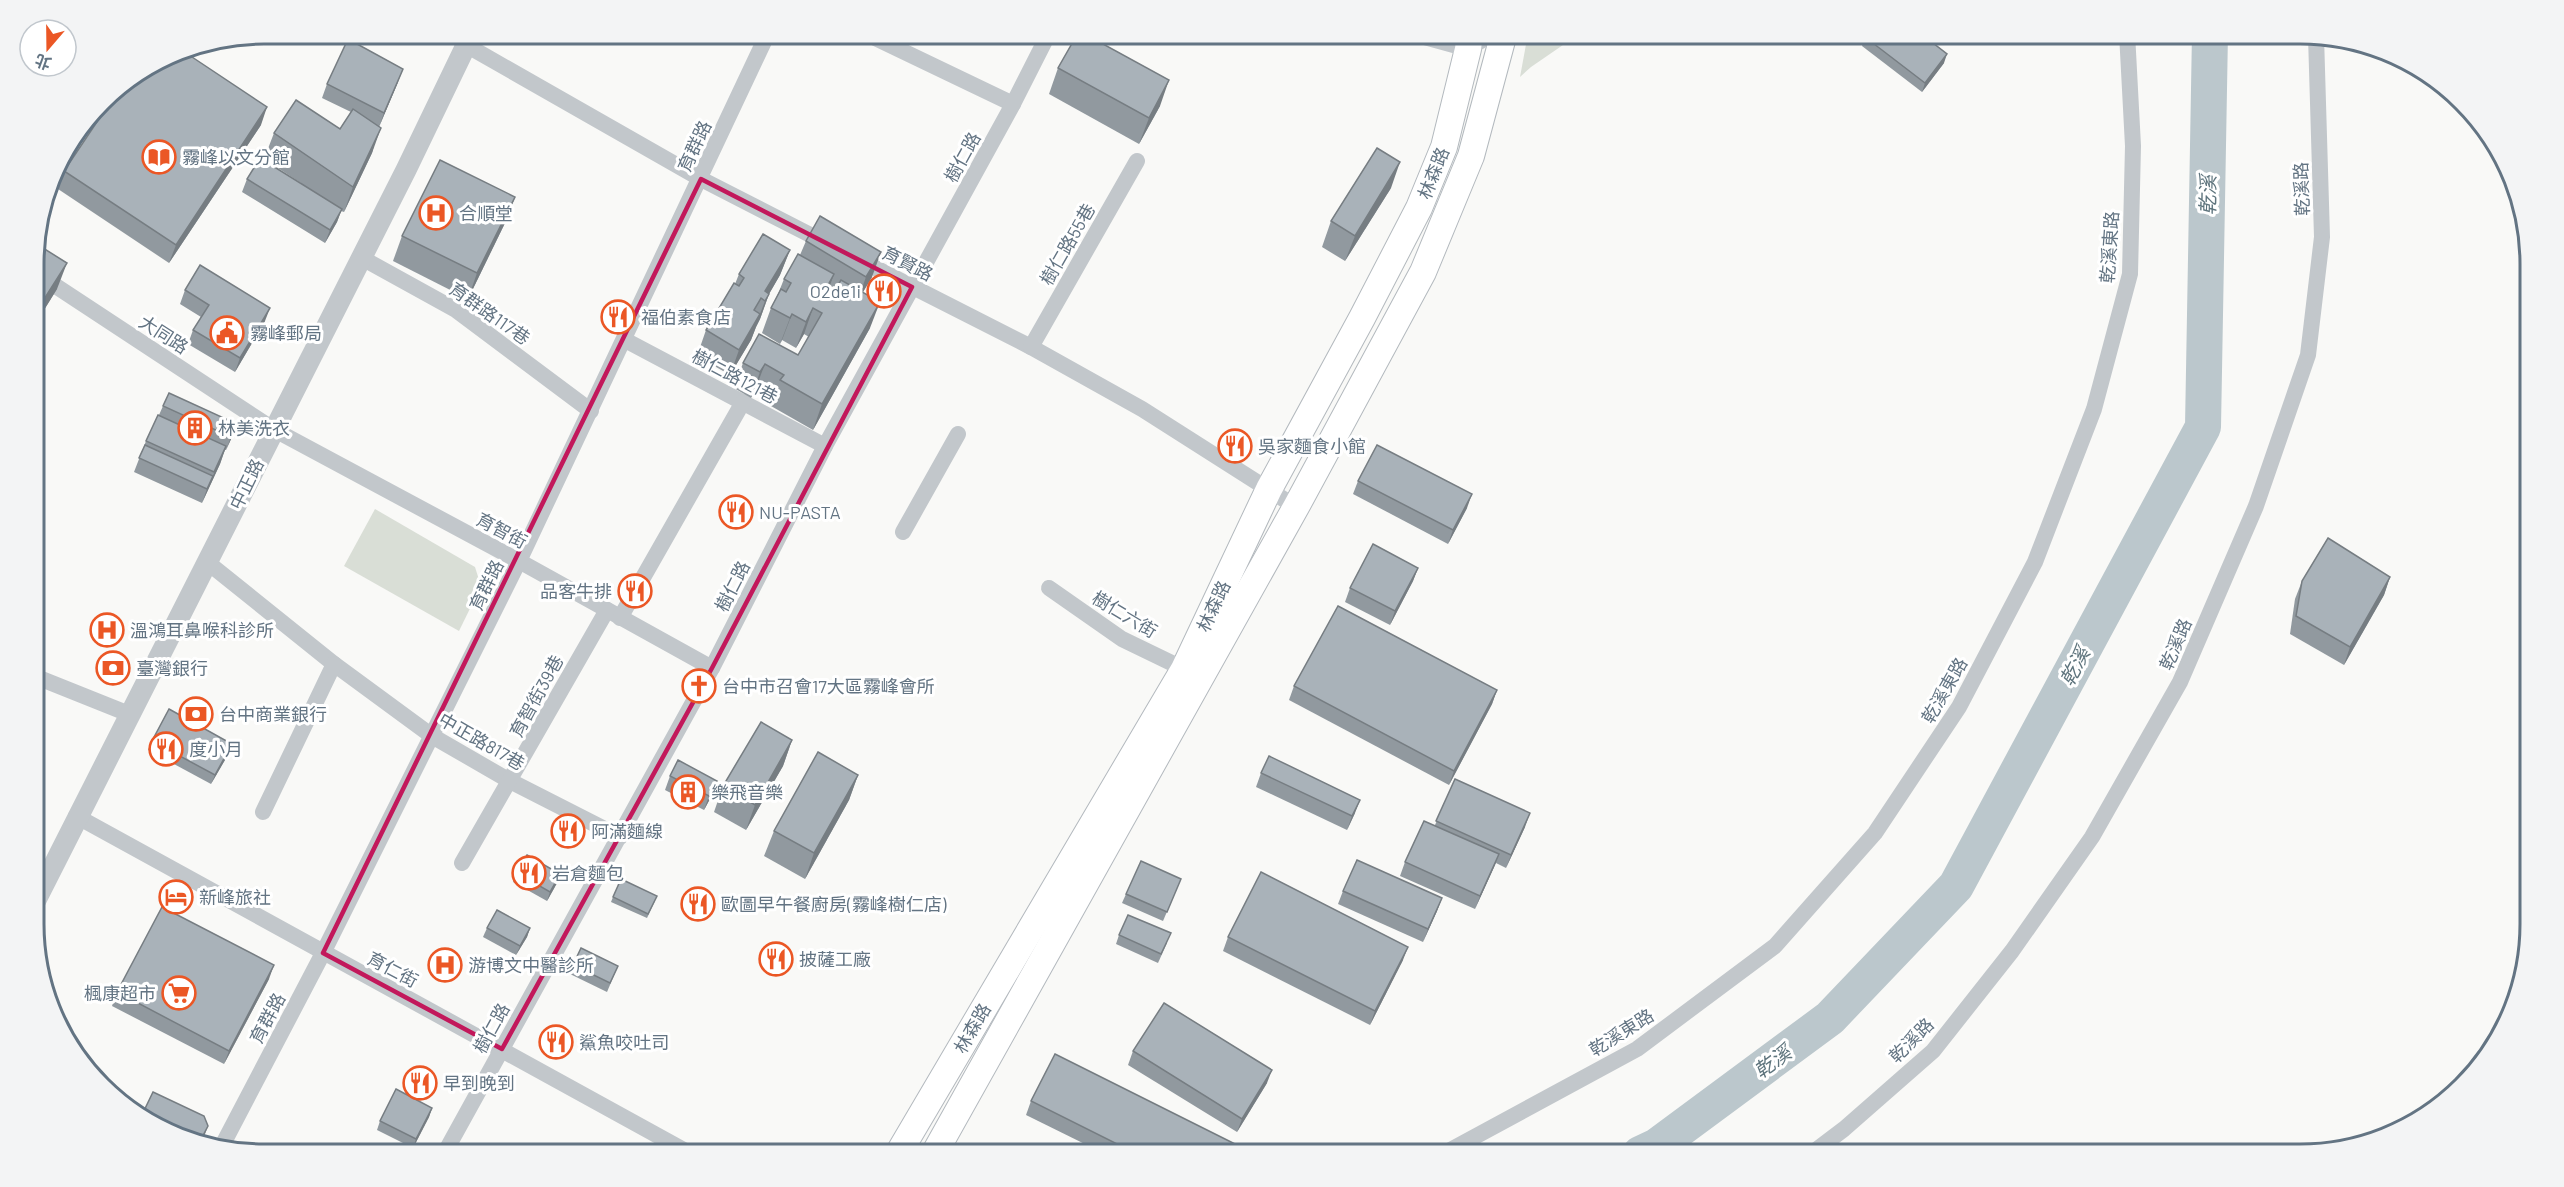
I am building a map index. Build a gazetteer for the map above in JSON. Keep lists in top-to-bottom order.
{
  "streets": {
    "main road": ["林森路"],
    "street": [
      "育群路",
      "樹仁路",
      "乾溪路",
      "樹仁路55巷",
      "乾溪東路",
      "育賢路",
      "育群路117巷",
      "大同路",
      "樹仁路121巷",
      "中正路",
      "育智街",
      "樹仁六街",
      "育智街39巷",
      "中正路817巷",
      "育仁街"
    ]
  },
  "crossings": [
    ["育群路", "育賢路"],
    ["育群路", "育群路117巷"],
    ["育群路", "樹仁路121巷"],
    ["育群路", "育智街"],
    ["育群路", "中正路817巷"],
    ["育群路", "育仁街"],
    ["樹仁路", "育賢路"],
    ["樹仁路", "樹仁路121巷"],
    ["樹仁路", "育智街"],
    ["樹仁路", "中正路817巷"],
    ["樹仁路", "育仁街"],
    ["林森路", "育賢路"],
    ["林森路", "樹仁六街"],
    ["樹仁路55巷", "育賢路"],
    ["育群路117巷", "中正路"],
    ["大同路", "中正路"],
    ["大同路", "育智街"],
    ["樹仁路121巷", "育智街39巷"],
    ["中正路", "育智街"],
    ["中正路", "中正路817巷"],
    ["中正路", "育仁街"],
    ["育智街", "育智街39巷"],
    ["育智街39巷", "中正路817巷"]
  ],
  "water": ["乾溪"],
  "places": {
    "library": ["霧峰以文分館"],
    "hospital": ["合順堂", "溫鴻耳鼻喉科診所", "游博文中醫診所"],
    "restaurant": [
      "O2de1i",
      "福伯素食店",
      "吳家麵食小館",
      "NU-PASTA",
      "品客牛排",
      "度小月",
      "阿滿麵線",
      "岩倉麵包",
      "歐圖早午餐廚房(霧峰樹仁店)",
      "披薩工廠",
      "鯊魚咬吐司",
      "早到晚到"
    ],
    "public building": ["霧峰郵局"],
    "building": ["林美洗衣", "樂飛音樂"],
    "bank": ["臺灣銀行", "台中商業銀行"],
    "church": ["台中市召會17大區霧峰會所"],
    "hotel": ["新峰旅社"],
    "supermarket": ["楓康超市"]
  },
  "north": "bottom"
}
